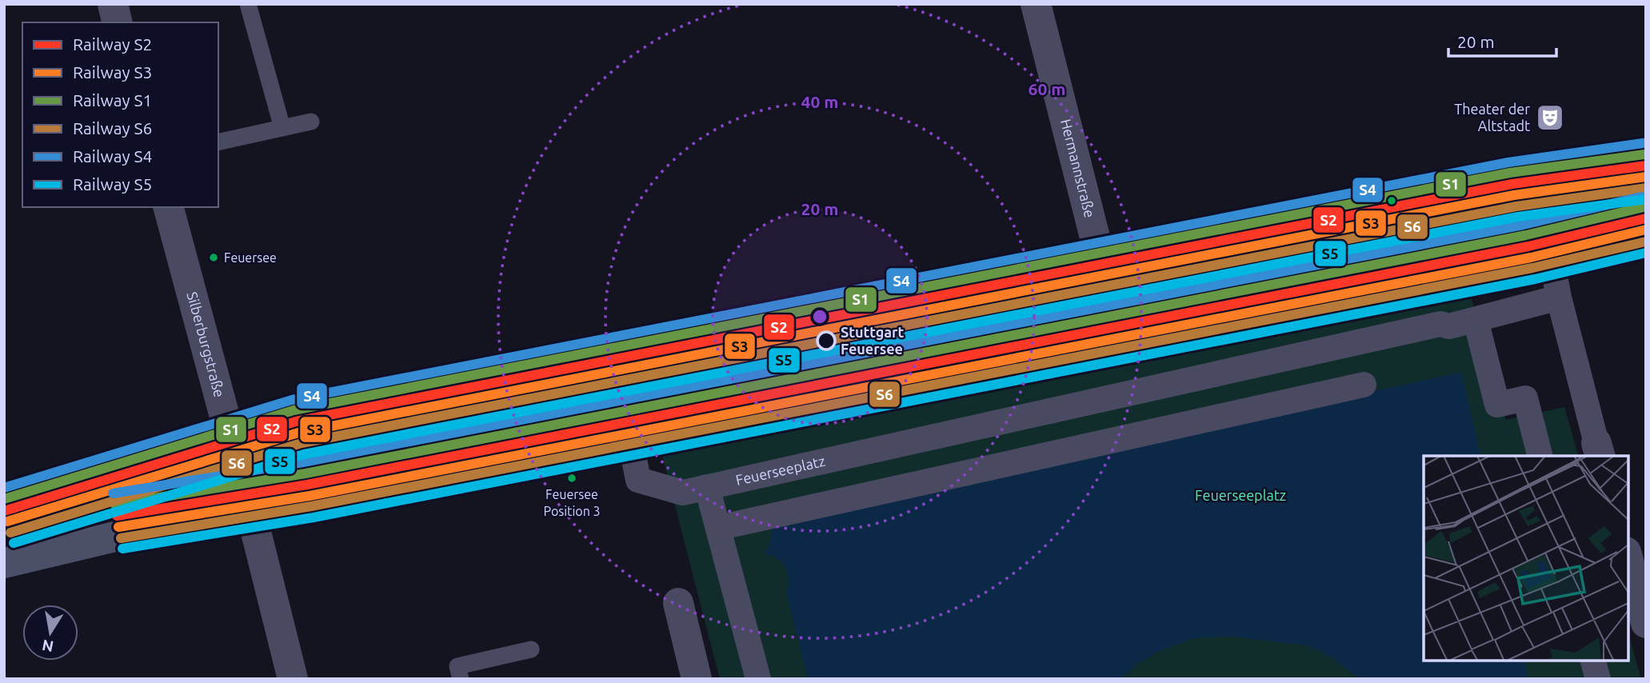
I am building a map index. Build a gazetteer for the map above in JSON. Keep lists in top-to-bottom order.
{
  "streets": {
    "street": ["Hermannstraße", "Silberburgstraße", "Feuerseeplatz"]
  },
  "parks": ["Feuerseeplatz"],
  "places": {
    "theatre": ["Theater der Altstadt"],
    "other": ["Feuersee", "Stuttgart Feuersee", "Feuersee Position 3"]
  },
  "lines": [
    "rail line S4",
    "rail line S1",
    "rail line S2",
    "rail line S3",
    "rail line S6",
    "rail line S5"
  ],
  "legend": [
    "Railway S2",
    "Railway S3",
    "Railway S1",
    "Railway S6",
    "Railway S4",
    "Railway S5"
  ],
  "scale_bar": "20 m",
  "north": "bottom",
  "rings": ["60 m", "40 m", "20 m"]
}
